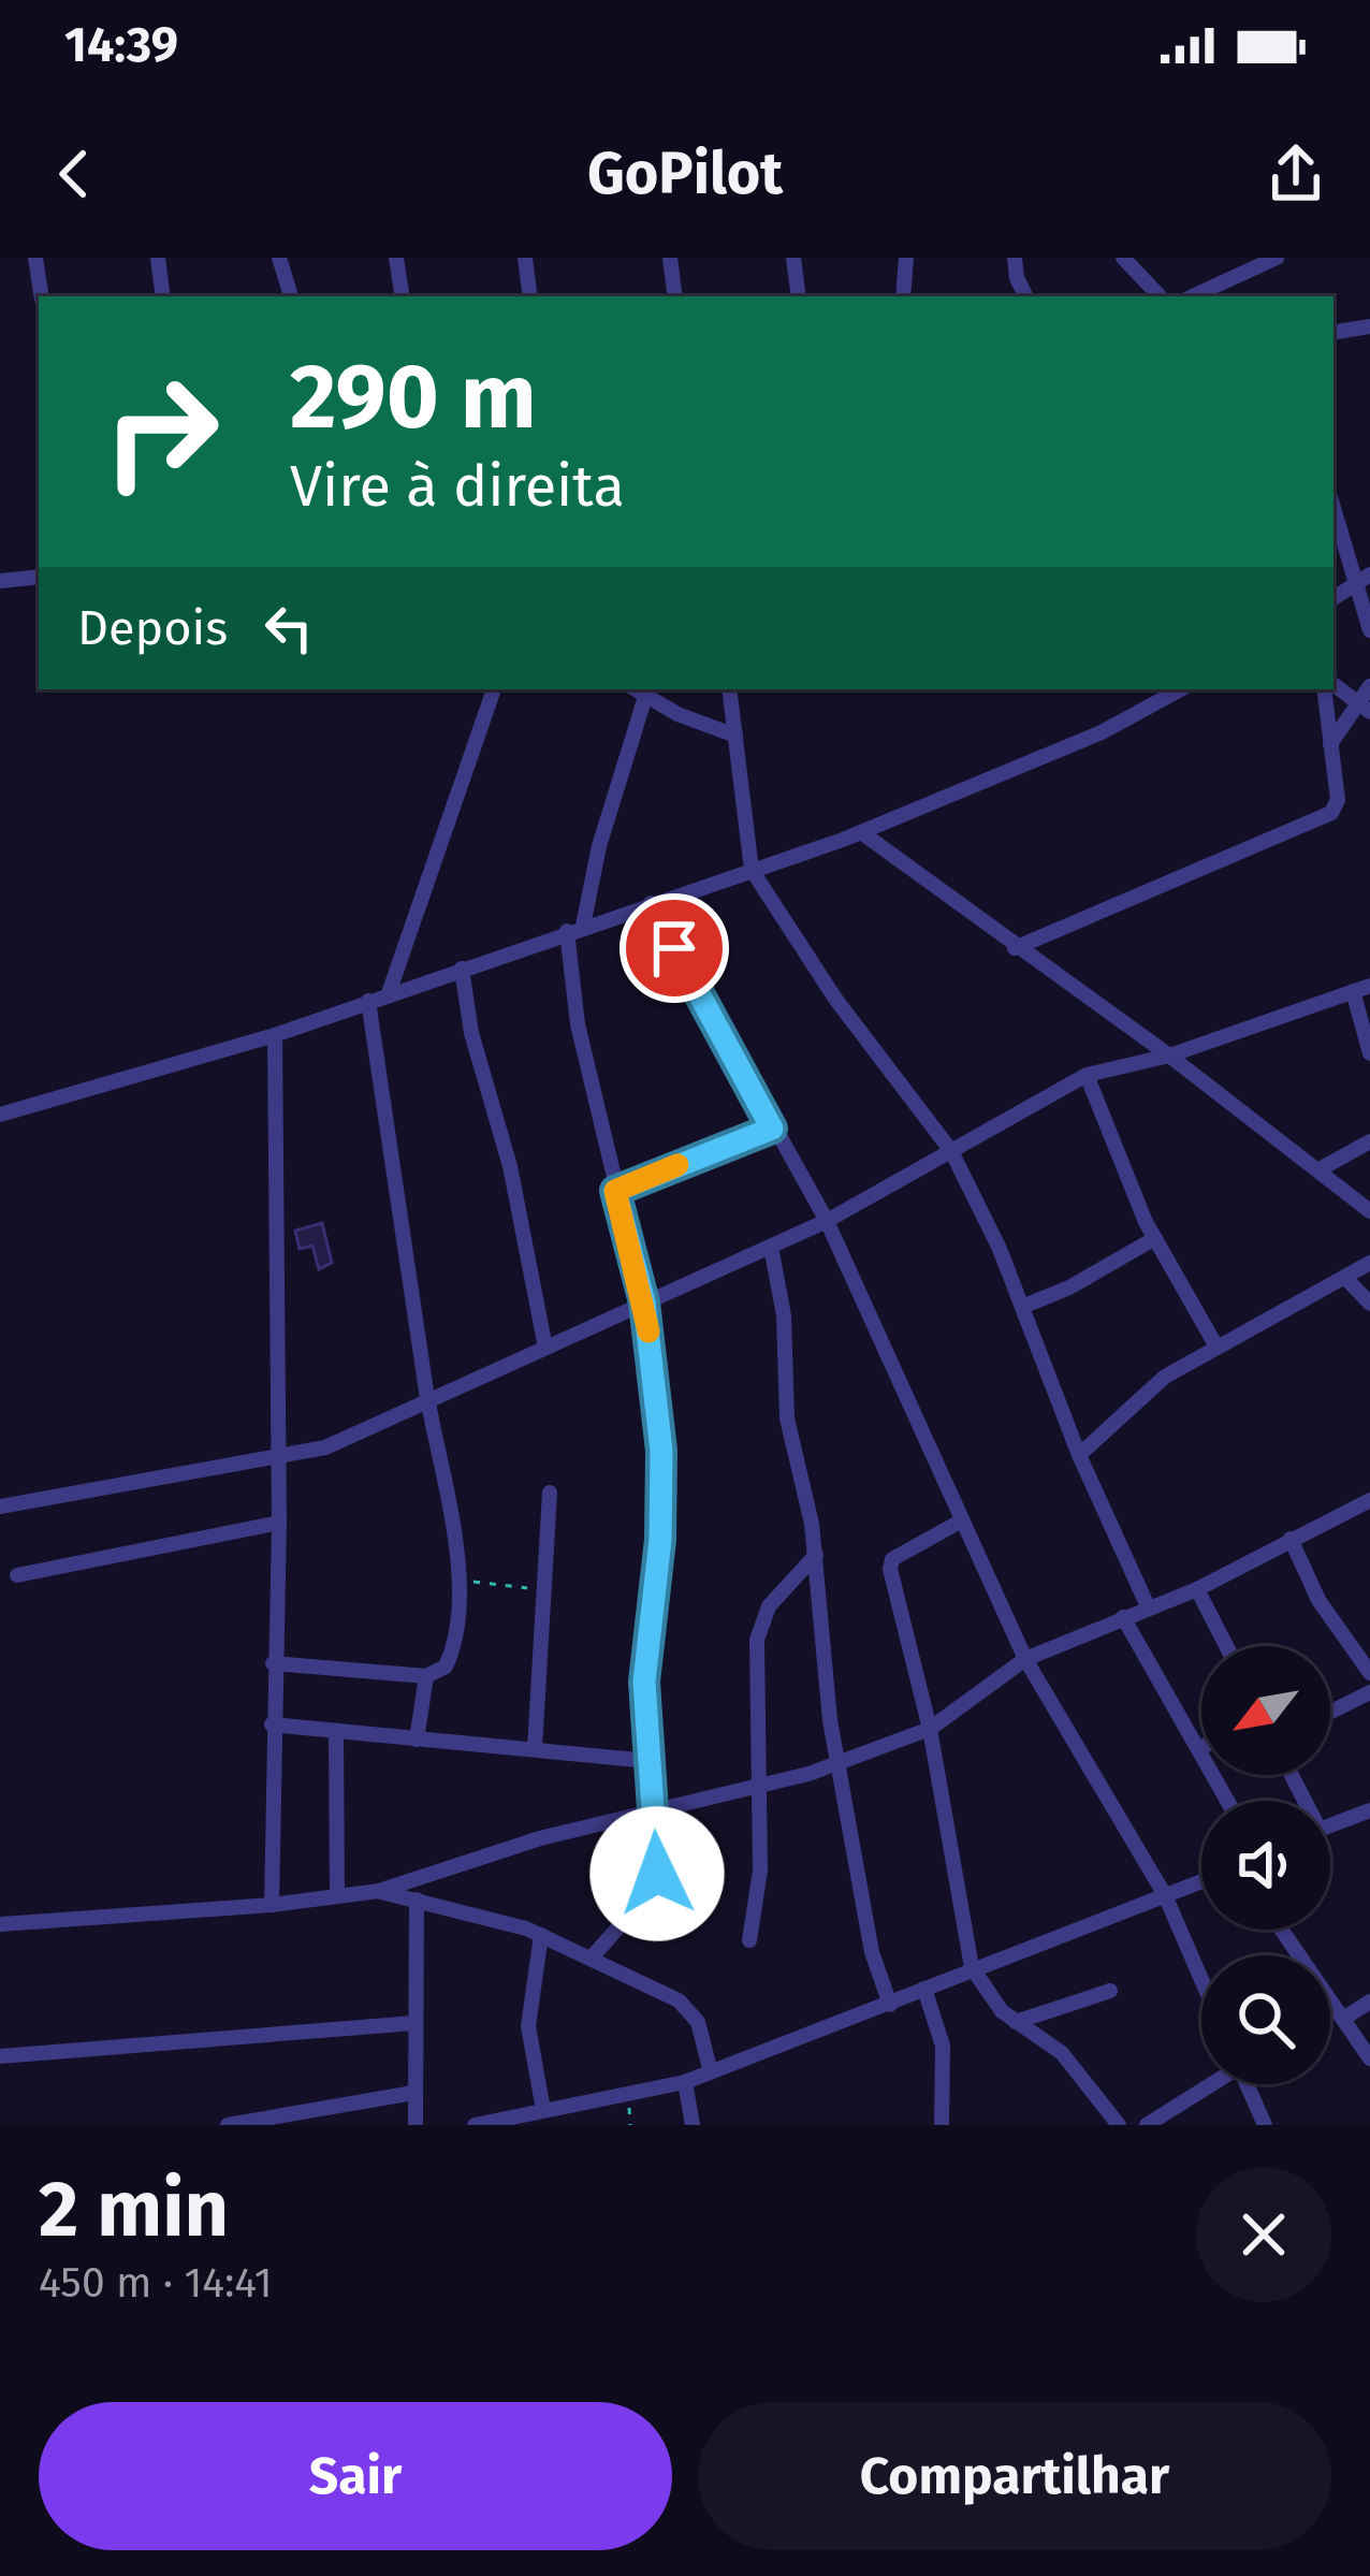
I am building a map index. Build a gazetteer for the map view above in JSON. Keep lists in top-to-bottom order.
{
  "north": "bottom left",
  "page": {
    "status": "14:39",
    "header": "GoPilot",
    "turn": ["290 m", "Vire à direita"],
    "then": "Depois",
    "heading": ["2 min", "450 m · 14:41"],
    "buttons": ["Sair", "Compartilhar"]
  }
}
